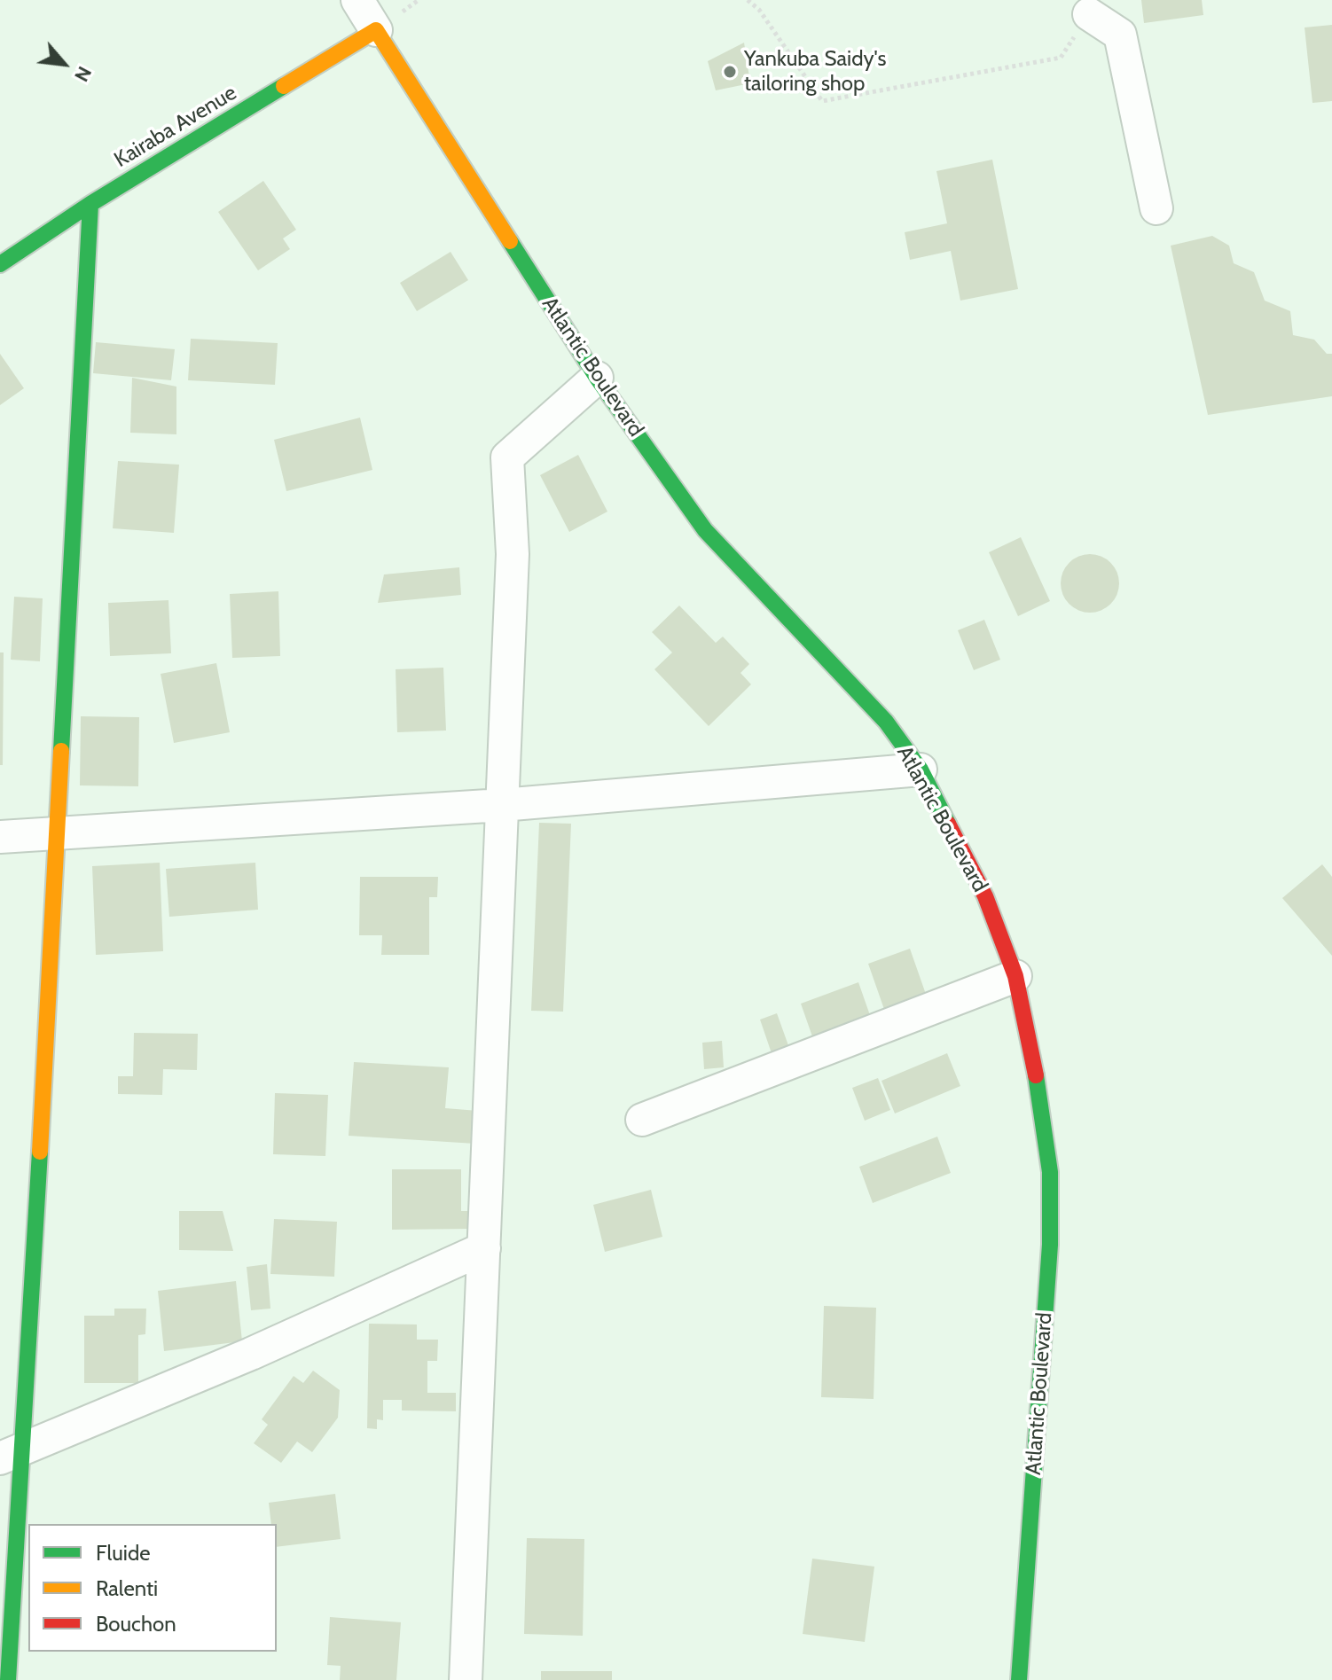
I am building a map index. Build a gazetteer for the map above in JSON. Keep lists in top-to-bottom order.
{
  "streets": {
    "street": ["Kairaba Avenue", "Atlantic Boulevard"]
  },
  "crossings": [
    ["Kairaba Avenue", "Atlantic Boulevard"]
  ],
  "places": ["Yankuba Saidy's tailoring shop"],
  "legend": ["Fluide", "Ralenti", "Bouchon"],
  "north": "bottom right"
}
